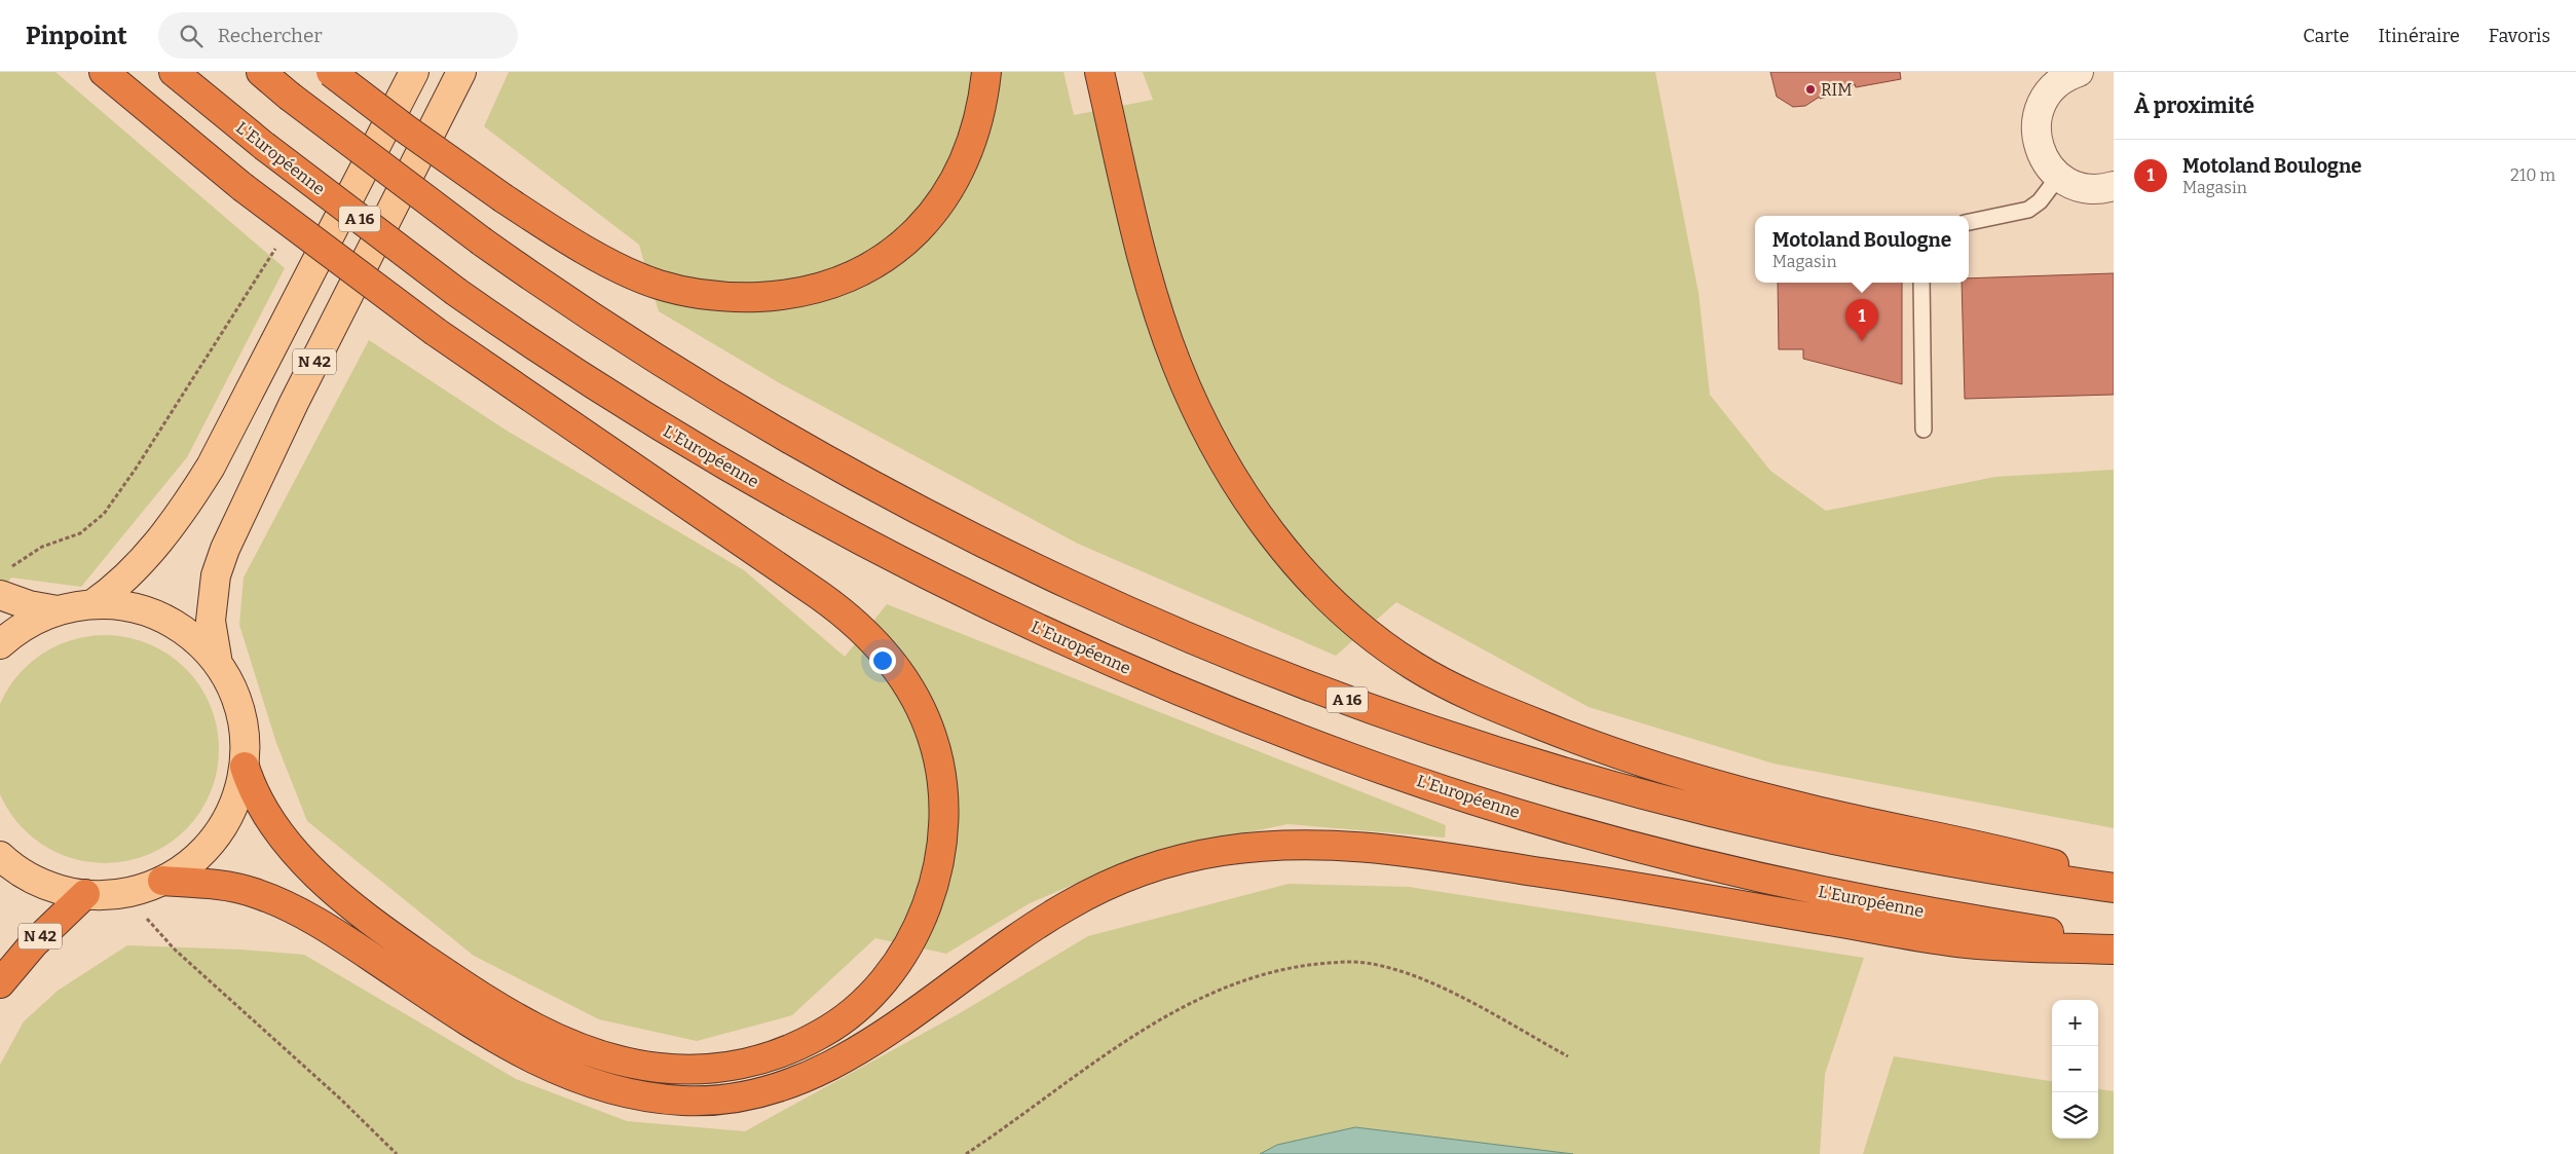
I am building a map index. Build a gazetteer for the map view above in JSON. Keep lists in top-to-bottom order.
{
  "streets": {
    "highway": ["L'Européenne", "A 16", "N 42"]
  },
  "places": ["RIM"],
  "page": {
    "header": "Pinpoint",
    "search": "Rechercher",
    "nav": ["Carte", "Itinéraire", "Favoris"],
    "heading": "À proximité",
    "list": [
      {
        "mark": "1",
        "name": "Motoland Boulogne",
        "note": "Magasin",
        "value": "210 m"
      }
    ],
    "popup": ["Motoland Boulogne", "Magasin"],
    "pins": "1",
    "map_buttons": ["+", "−"]
  }
}
